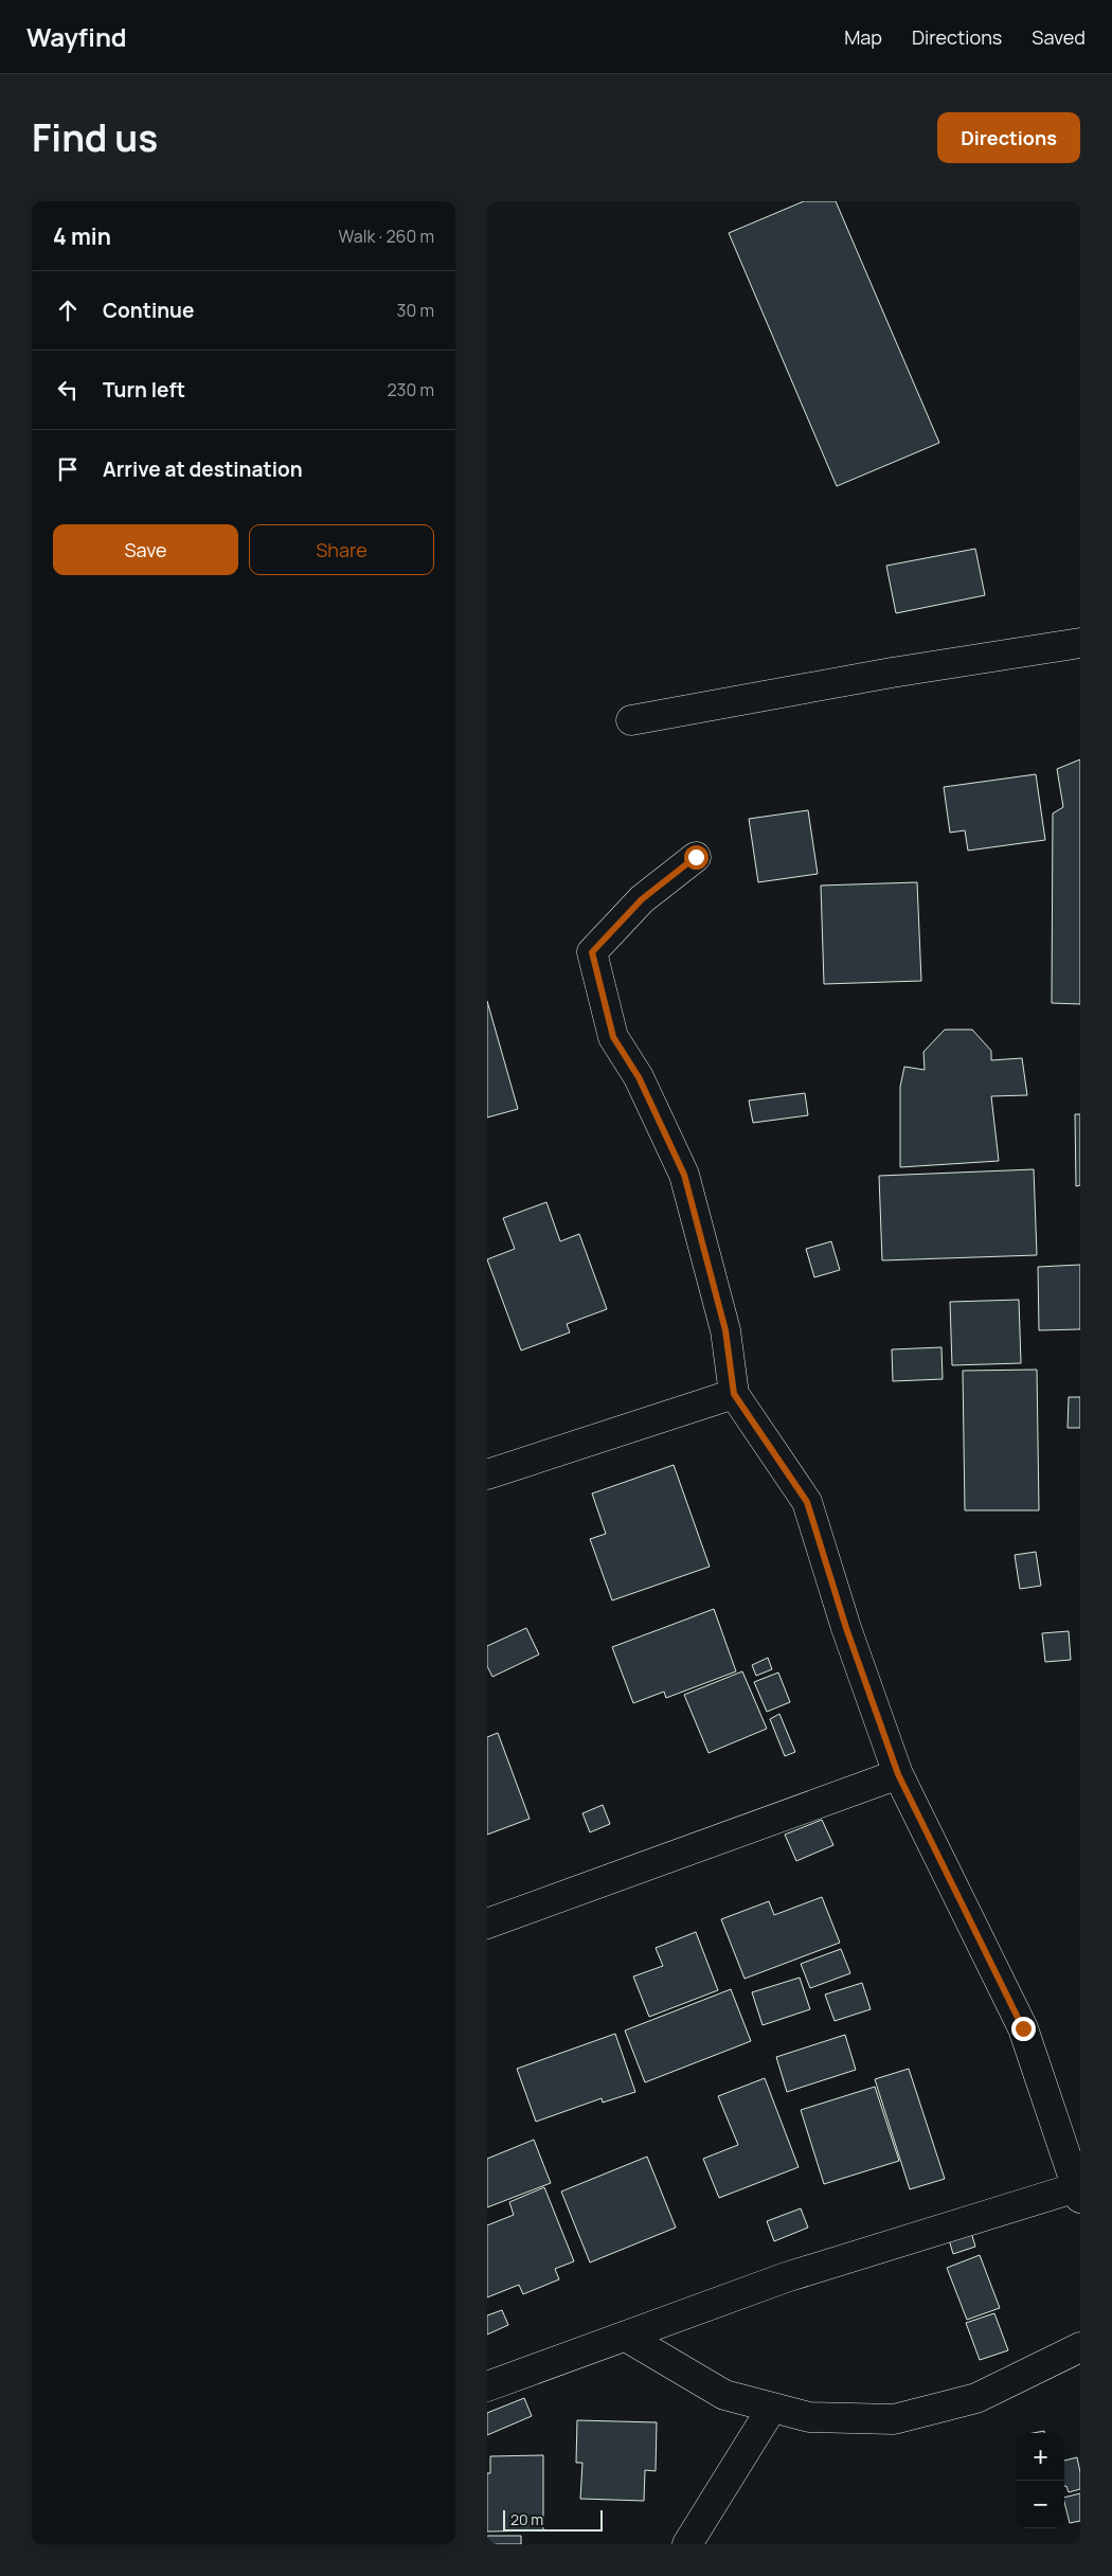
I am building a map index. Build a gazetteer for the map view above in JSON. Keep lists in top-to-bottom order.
{
  "scale_bar": "20 m",
  "page": {
    "header": "Wayfind",
    "nav": ["Map", "Directions", "Saved"],
    "title": "Find us",
    "buttons": [
      "Directions",
      ["Save", "Share"]
    ],
    "heading": ["4 min", "Walk · 260 m"],
    "list": [
      ["Continue", "30 m"],
      ["Turn left", "230 m"],
      "Arrive at destination"
    ],
    "map_buttons": ["+", "−"],
    "scale": "20 m"
  }
}
